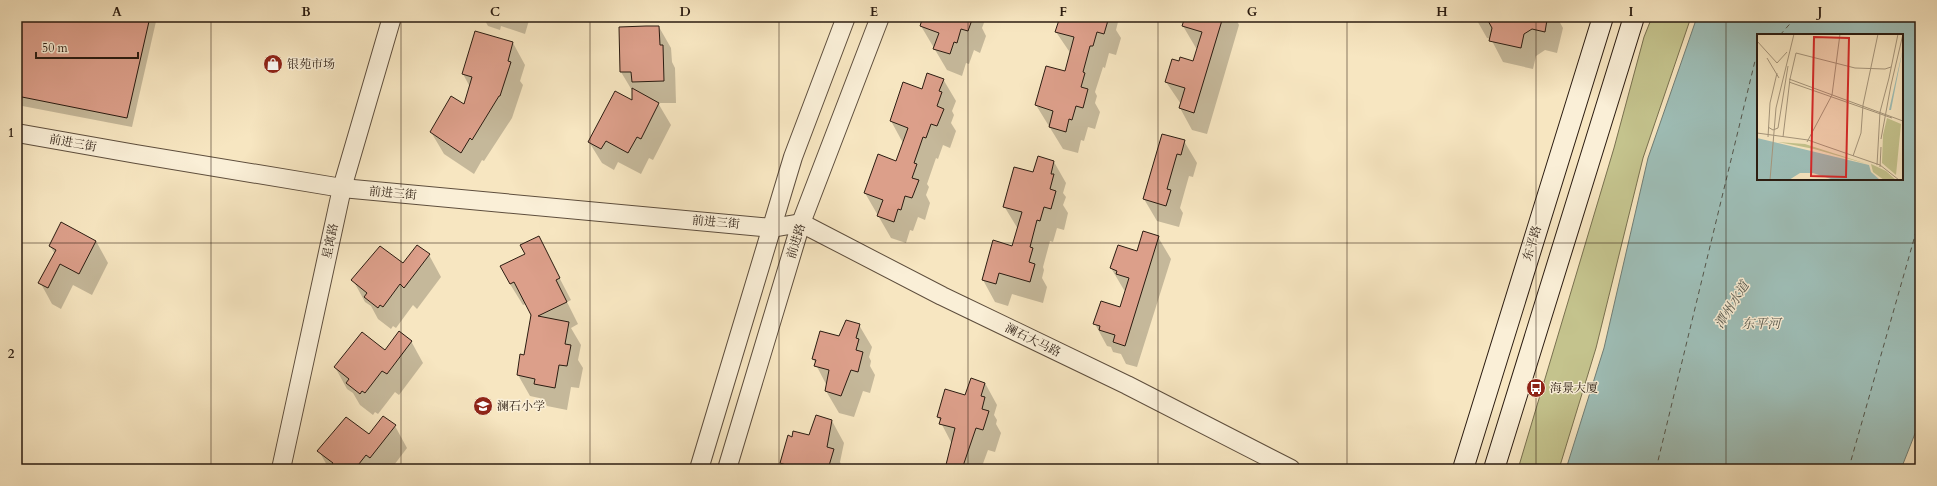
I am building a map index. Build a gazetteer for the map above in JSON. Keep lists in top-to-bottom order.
{
  "streets": {
    "main road": ["东平路"],
    "street": [
      "前进三街",
      "星寓路",
      "前进路",
      "澜石大马路"
    ]
  },
  "crossings": [
    ["前进三街", "星寓路"],
    ["前进路", "澜石大马路"]
  ],
  "water": ["潭州水道", "东平河"],
  "places": {
    "shop": ["银苑市场"],
    "bus stop": ["海景大厦"],
    "school or university": ["澜石小学"]
  },
  "scale_bar": "50 m",
  "grid": {
    "columns": [
      "A",
      "B",
      "C",
      "D",
      "E",
      "F",
      "G",
      "H",
      "I",
      "J"
    ],
    "rows": ["1", "2"]
  }
}
